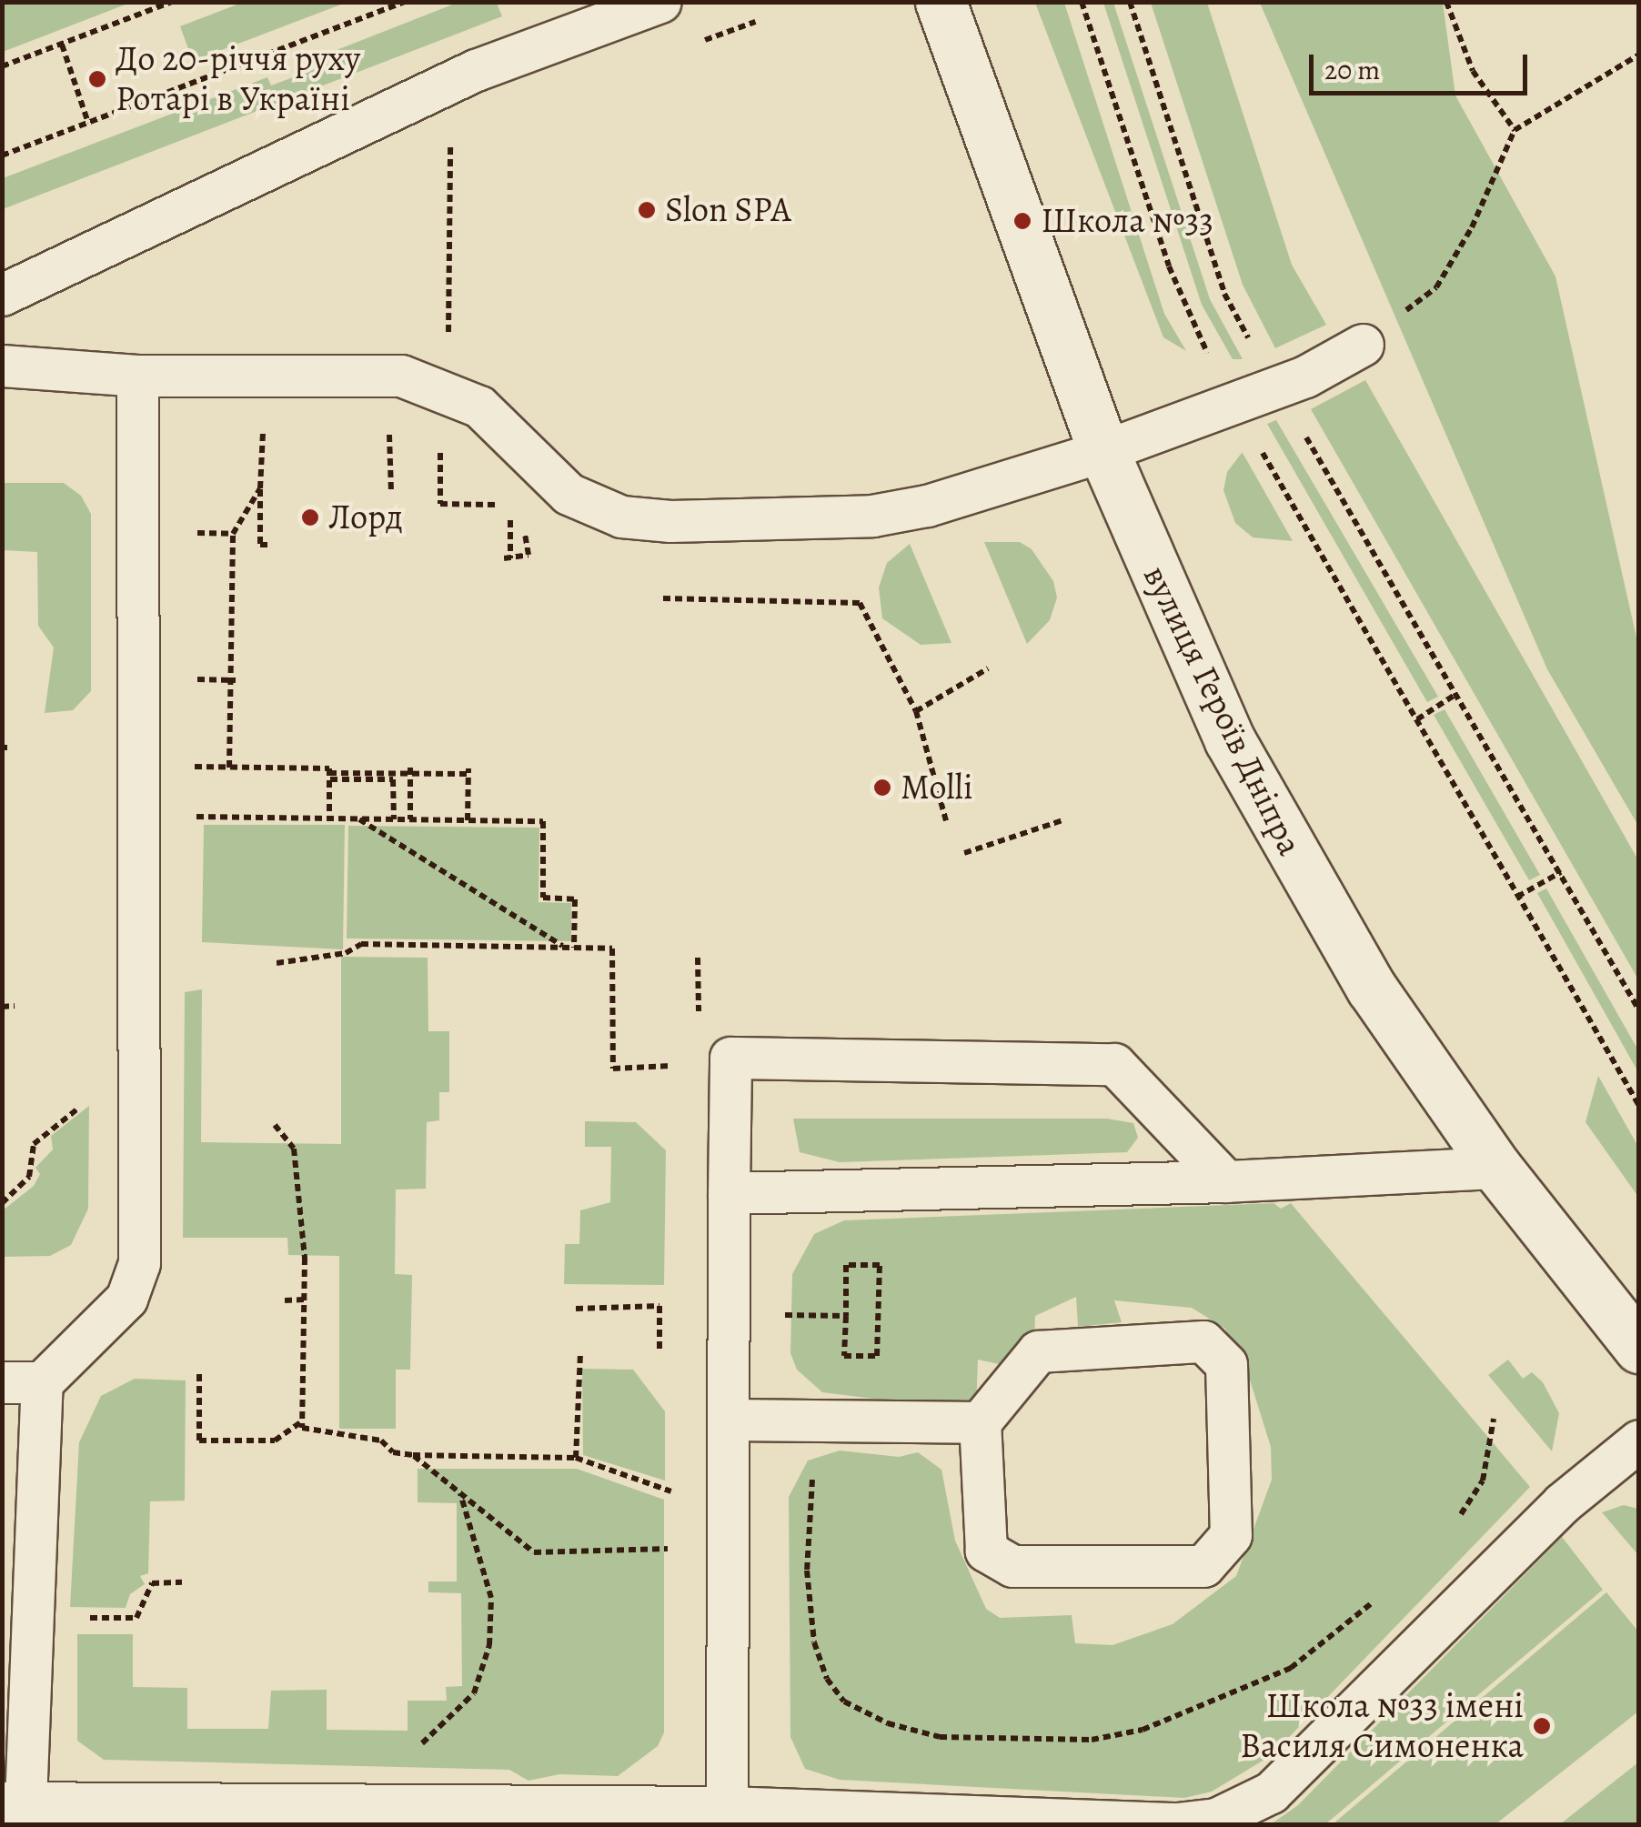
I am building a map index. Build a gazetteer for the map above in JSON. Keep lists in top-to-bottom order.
{
  "streets": {
    "main road": ["вулиця Героїв Дніпра"]
  },
  "places": [
    "До 20-річчя руху Ротарі в Україні",
    "Slon SPA",
    "Школа №33",
    "Лорд",
    "Molli",
    "Школа №33 імені Василя Симоненка"
  ],
  "scale_bar": "20 m"
}
